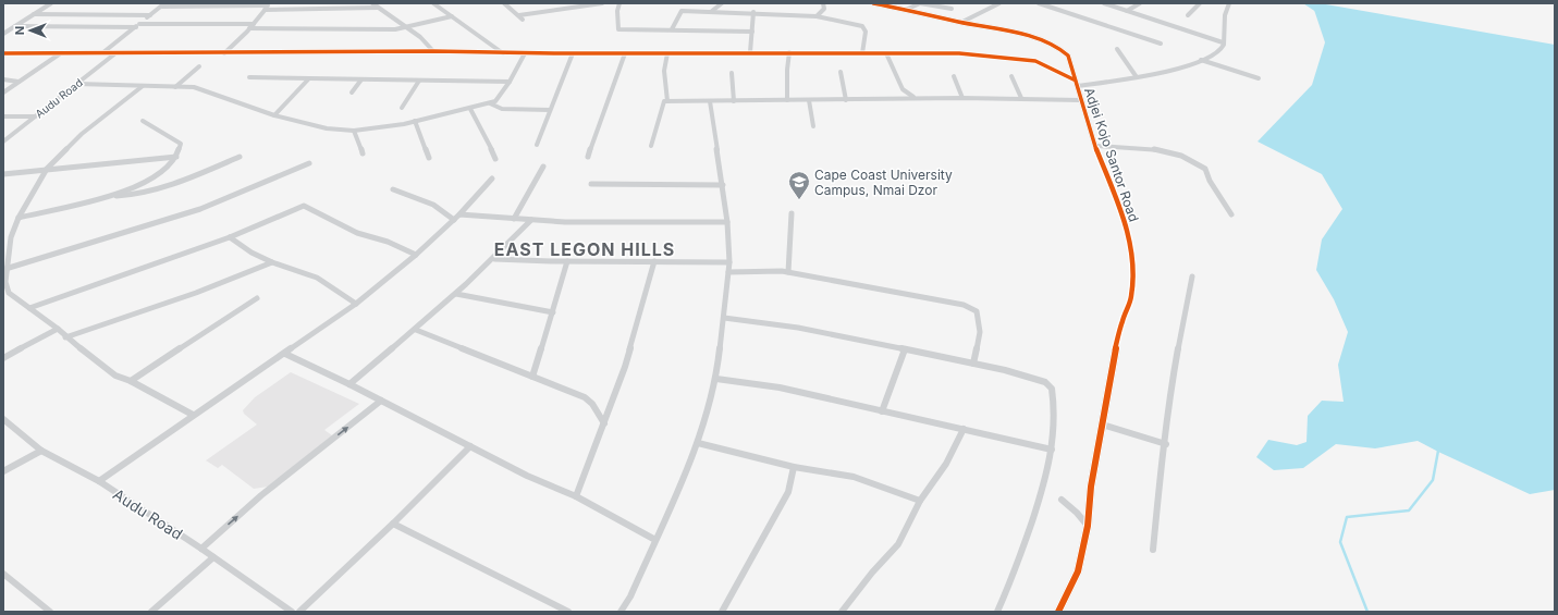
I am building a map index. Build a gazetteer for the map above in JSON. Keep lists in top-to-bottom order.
{
  "streets": {
    "street": ["Audu Road", "Adjei Kojo Santor Road"]
  },
  "districts": ["EAST LEGON HILLS"],
  "places": {
    "school or university": ["Cape Coast University Campus, Nmai Dzor"]
  },
  "north": "left"
}
